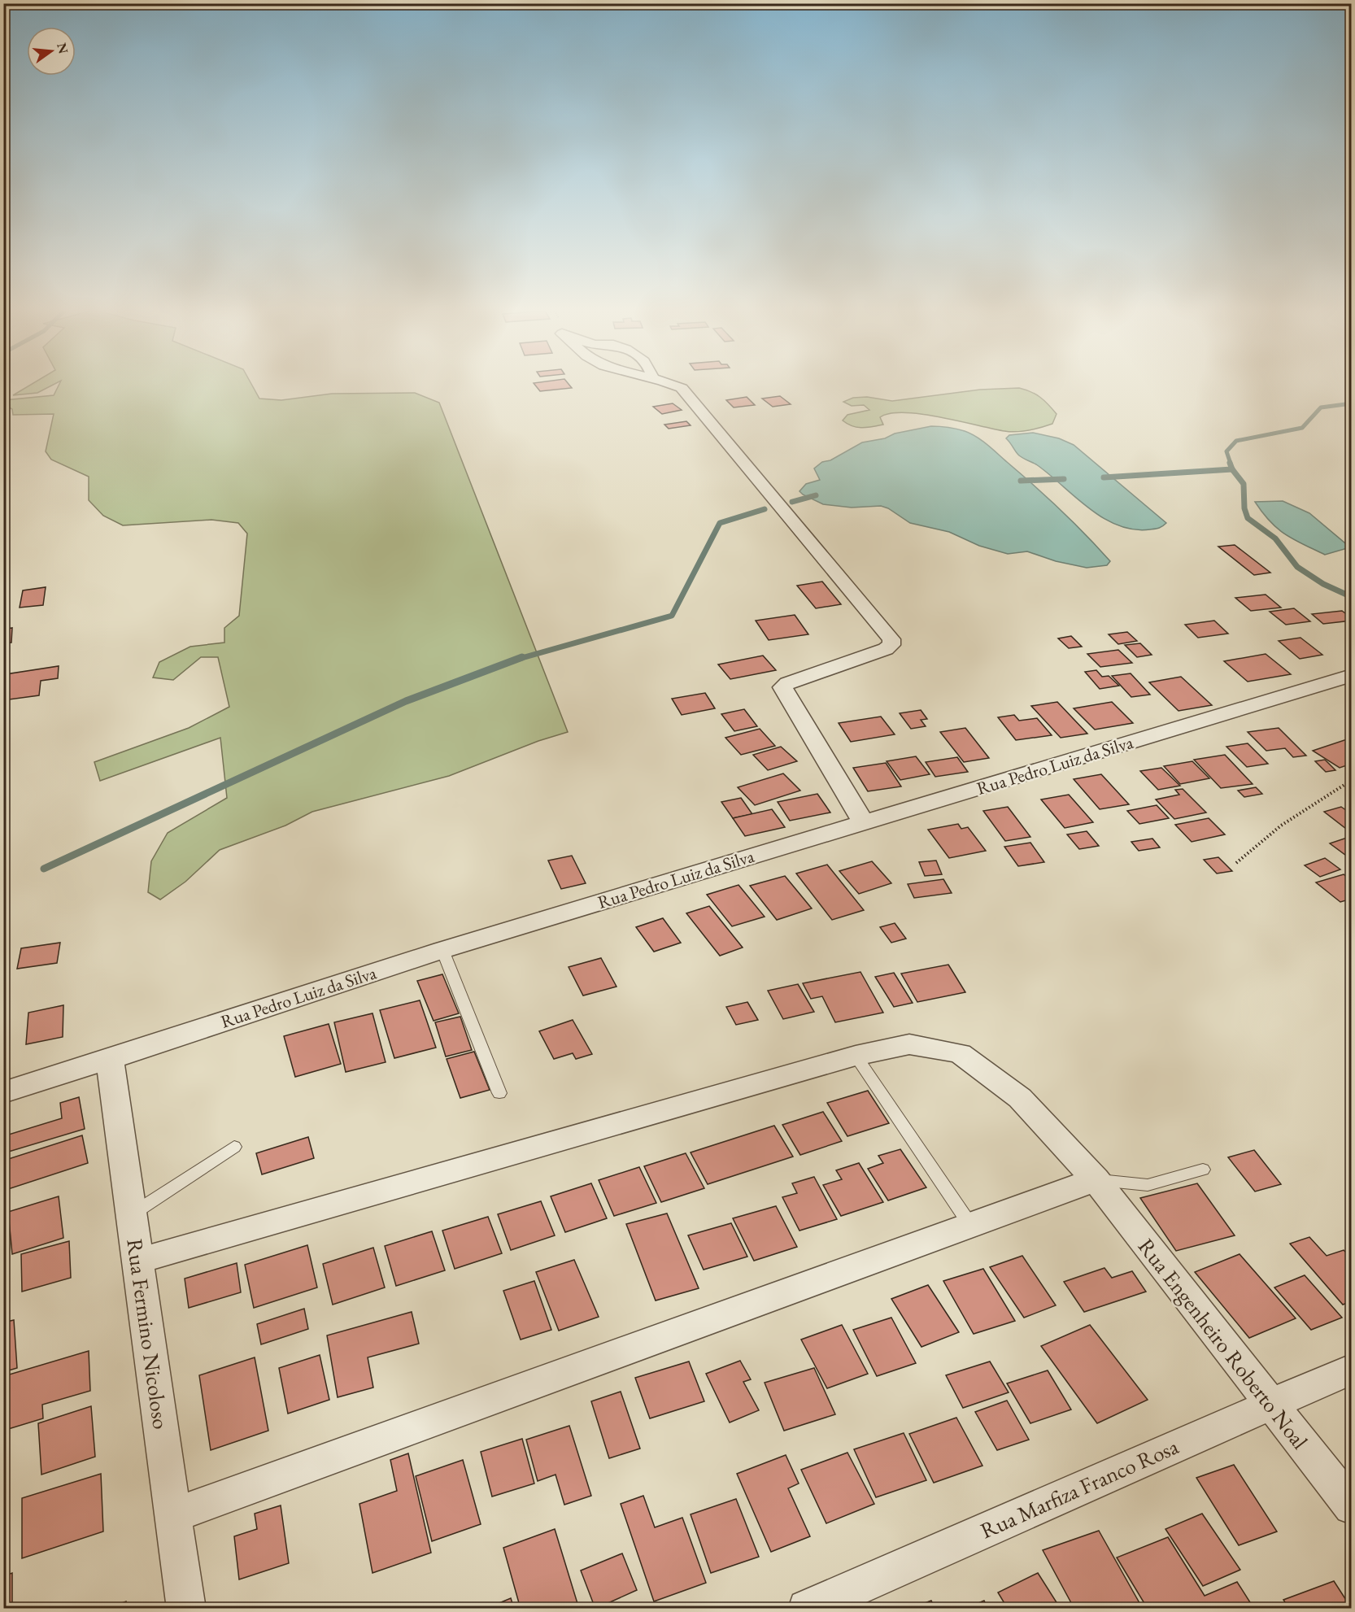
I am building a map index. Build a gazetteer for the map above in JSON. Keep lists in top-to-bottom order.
{
  "streets": {
    "street": [
      "Rua Pedro Luiz da Silva",
      "Rua Fermino Nicoloso",
      "Rua Engenheiro Roberto Noal",
      "Rua Marfiza Franco Rosa"
    ]
  },
  "crossings": [
    ["Rua Pedro Luiz da Silva", "Rua Fermino Nicoloso"],
    ["Rua Fermino Nicoloso", "Rua Engenheiro Roberto Noal"],
    ["Rua Engenheiro Roberto Noal", "Rua Marfiza Franco Rosa"]
  ],
  "north": "right"
}
